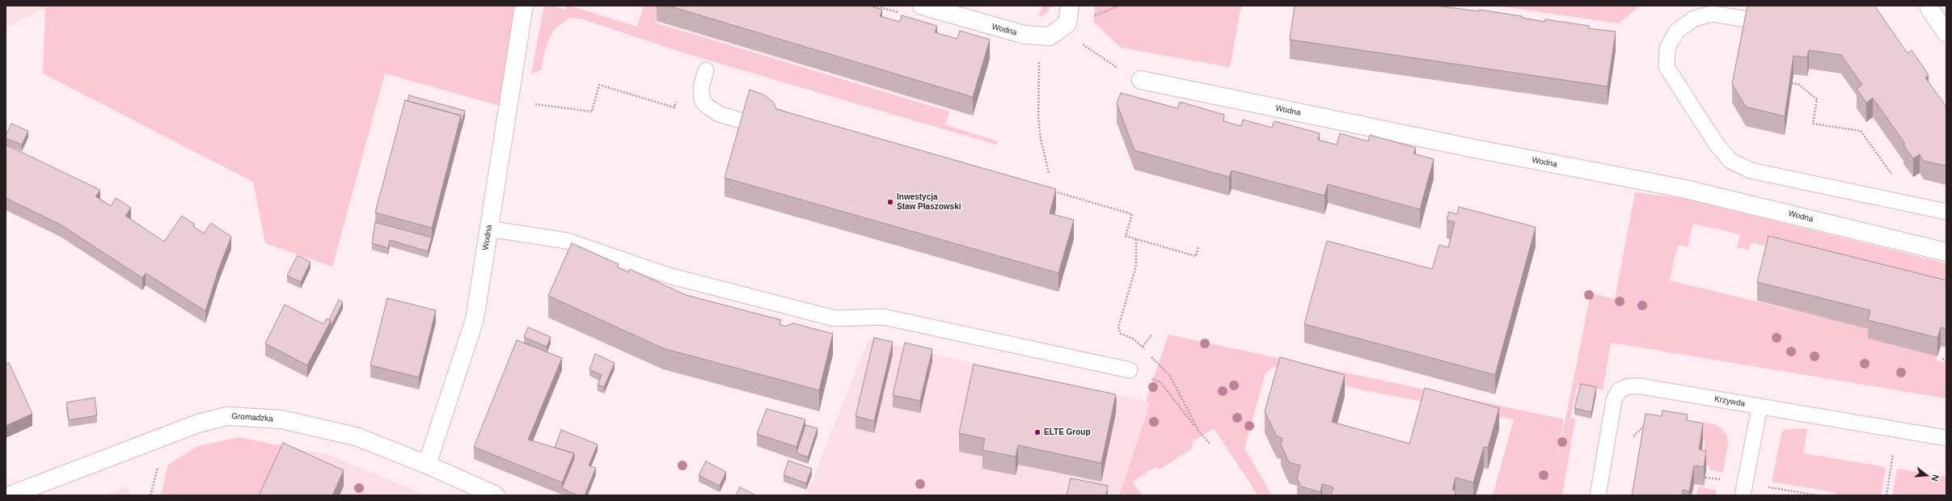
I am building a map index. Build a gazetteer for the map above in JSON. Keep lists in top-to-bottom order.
{
  "streets": {
    "street": ["Wodna", "Gromadzka"],
    "lane": ["Krzywda"]
  },
  "crossings": [
    ["Wodna", "Gromadzka"]
  ],
  "places": ["Inwestycja Staw Płaszowski", "ELTE Group"],
  "north": "right"
}
